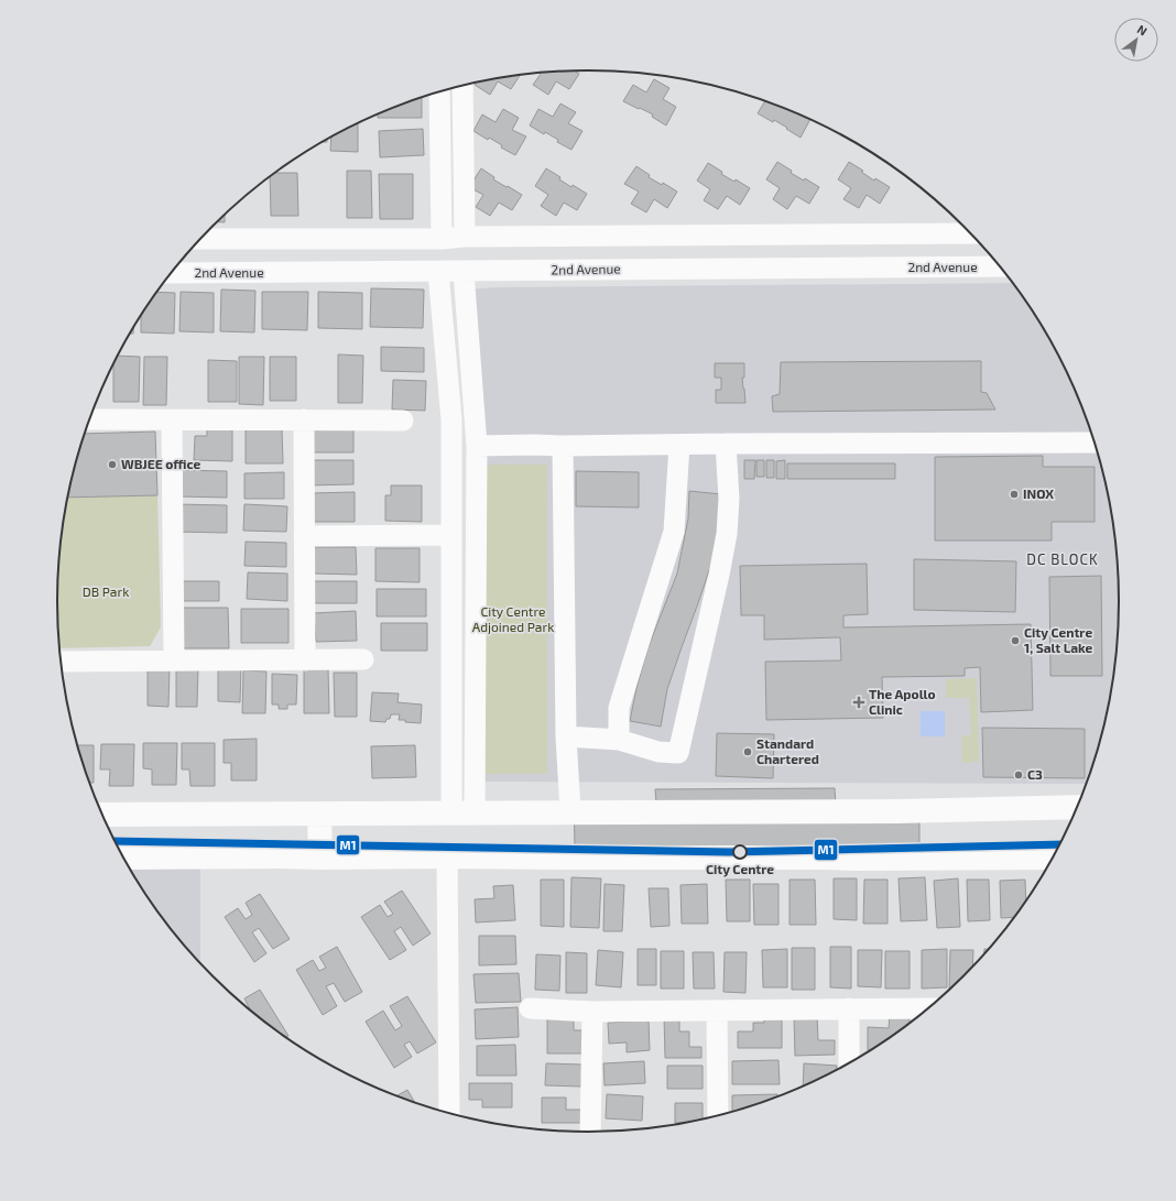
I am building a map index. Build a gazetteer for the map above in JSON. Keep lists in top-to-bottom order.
{
  "streets": {
    "street": ["2nd Avenue"]
  },
  "districts": ["DC BLOCK"],
  "parks": ["DB Park", "City Centre Adjoined Park"],
  "places": {
    "other": [
      "WBJEE office",
      "INOX",
      "City Centre 1, Salt Lake",
      "Standard Chartered",
      "C3",
      "City Centre"
    ],
    "health": ["The Apollo Clinic"]
  },
  "lines": ["transit line M1"],
  "north": "top right"
}
